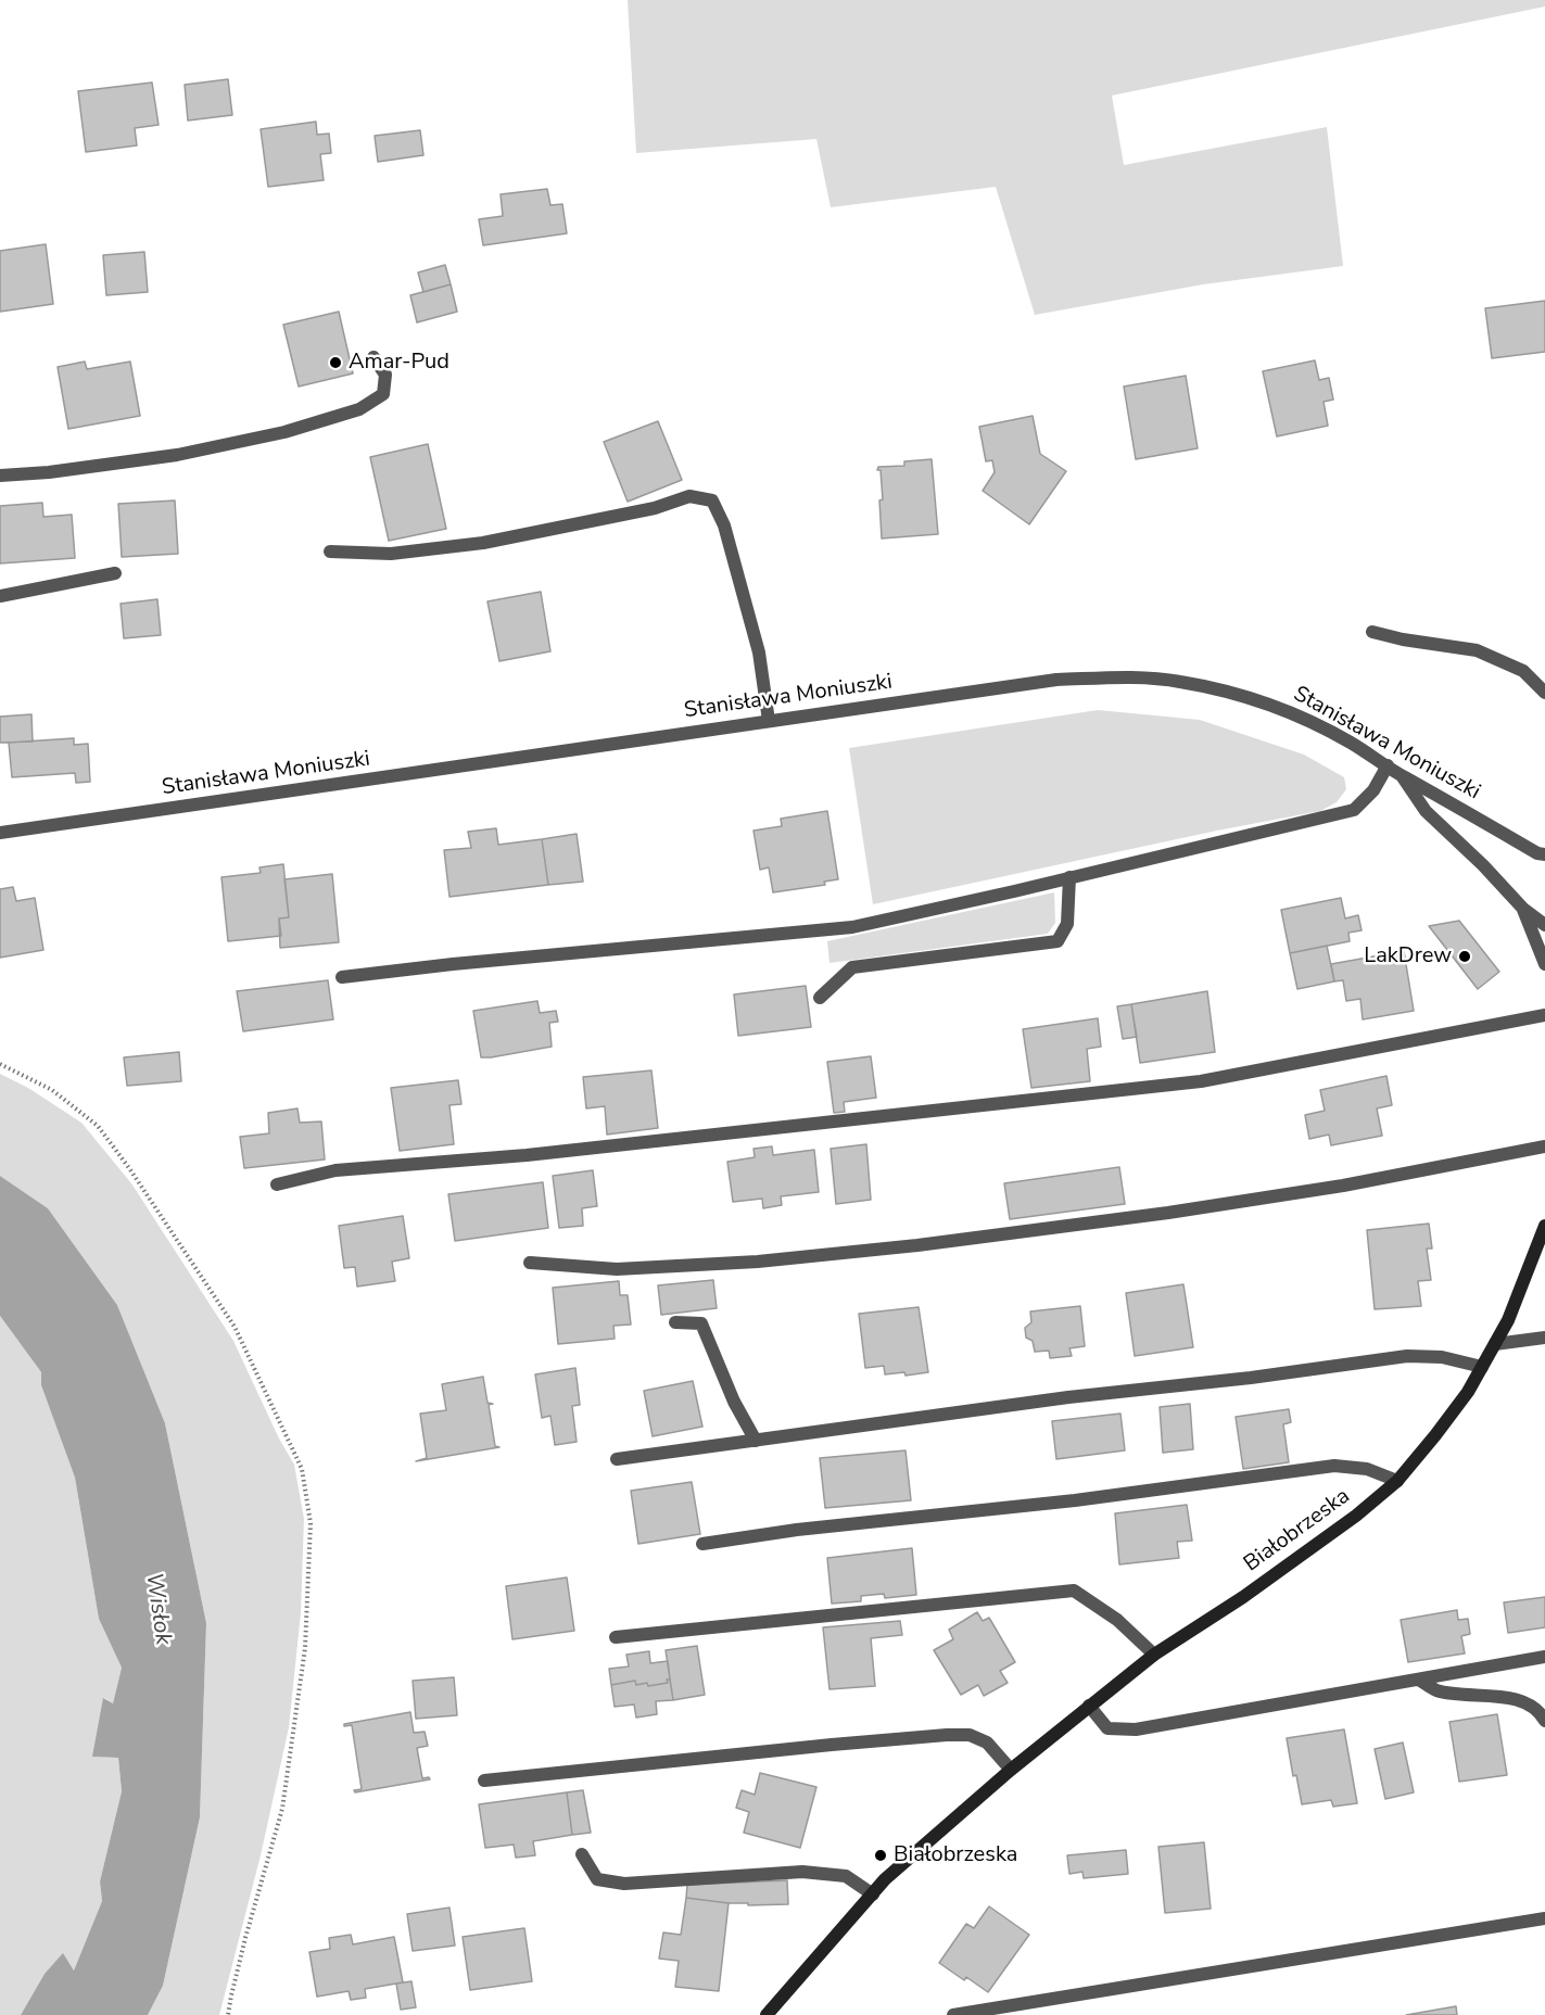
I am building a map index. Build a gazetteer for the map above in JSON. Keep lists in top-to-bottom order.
{
  "streets": {
    "street": ["Stanisława Moniuszki", "Białobrzeska"]
  },
  "water": ["Wisłok"],
  "places": ["Amar-Pud", "LakDrew", "Białobrzeska"]
}
